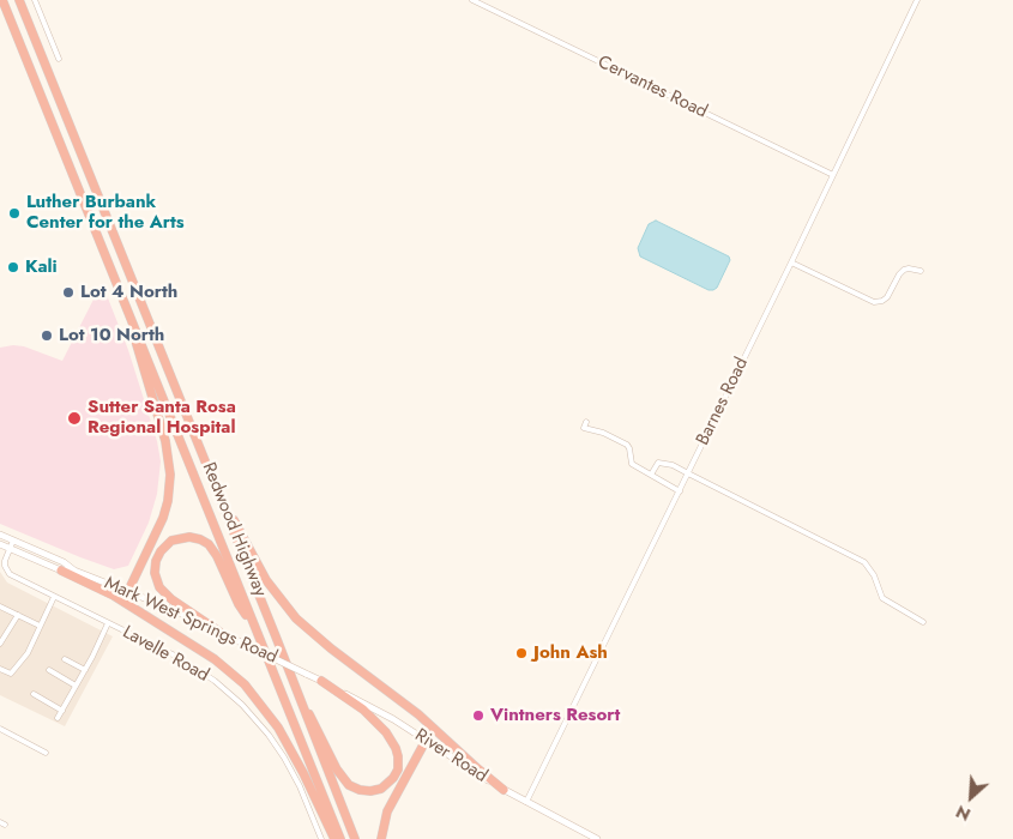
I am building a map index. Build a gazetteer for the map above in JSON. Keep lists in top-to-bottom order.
{
  "streets": {
    "highway": ["Redwood Highway"],
    "main road": ["Mark West Springs Road", "River Road"],
    "street": ["Cervantes Road", "Barnes Road", "Lavelle Road"]
  },
  "crossings": [
    ["Cervantes Road", "Barnes Road"],
    ["Barnes Road", "River Road"],
    ["Mark West Springs Road", "River Road"]
  ],
  "places": [
    "Luther Burbank Center for the Arts",
    "Kali",
    "Lot 4 North",
    "Lot 10 North",
    "Sutter Santa Rosa Regional Hospital",
    "John Ash",
    "Vintners Resort"
  ],
  "north": "bottom left"
}
